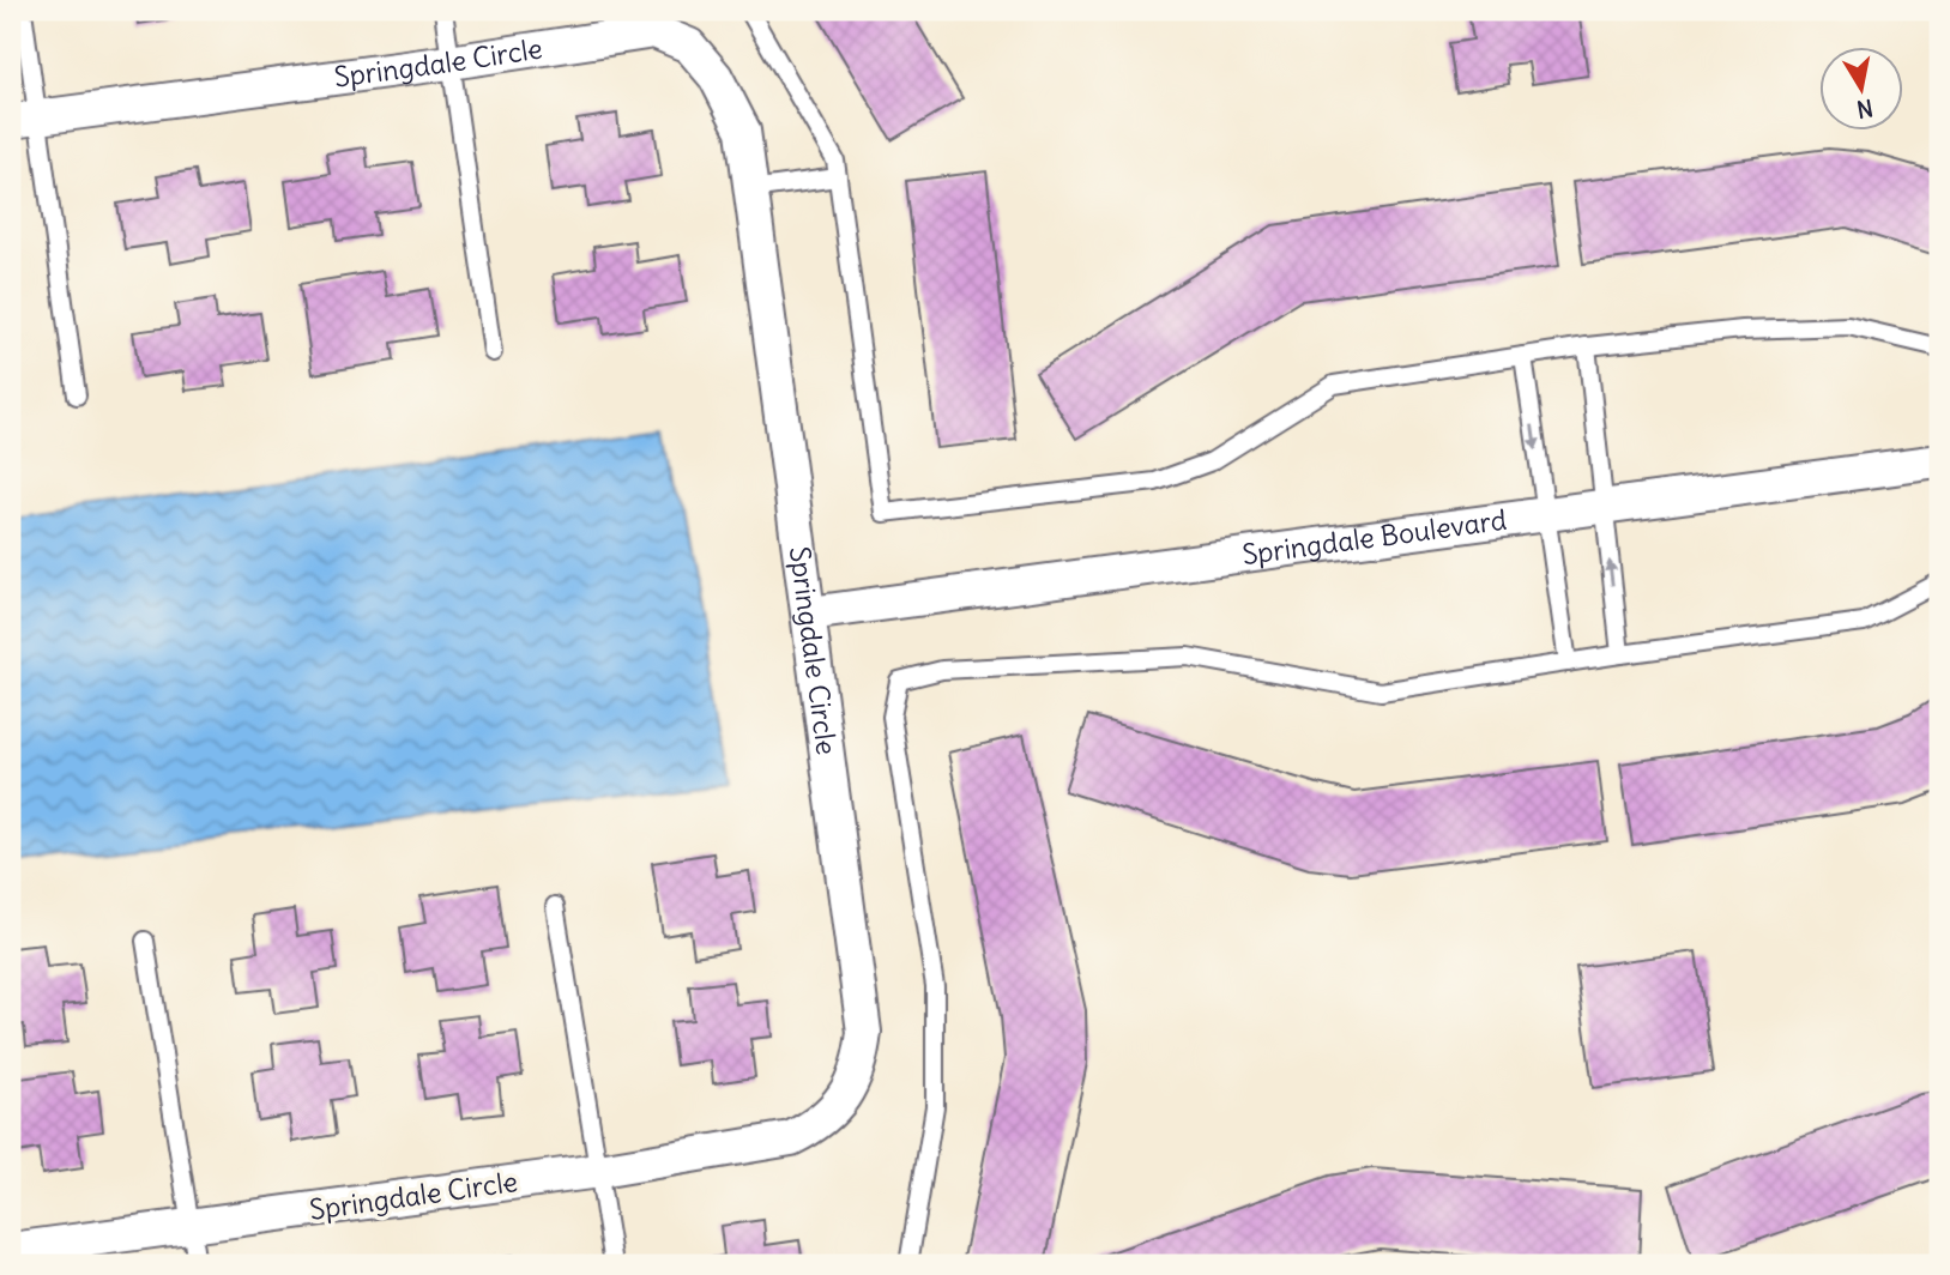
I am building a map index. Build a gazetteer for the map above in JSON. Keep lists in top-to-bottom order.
{
  "streets": {
    "street": ["Springdale Circle", "Springdale Boulevard"]
  },
  "crossings": [
    ["Springdale Circle", "Springdale Boulevard"]
  ],
  "north": "bottom"
}
